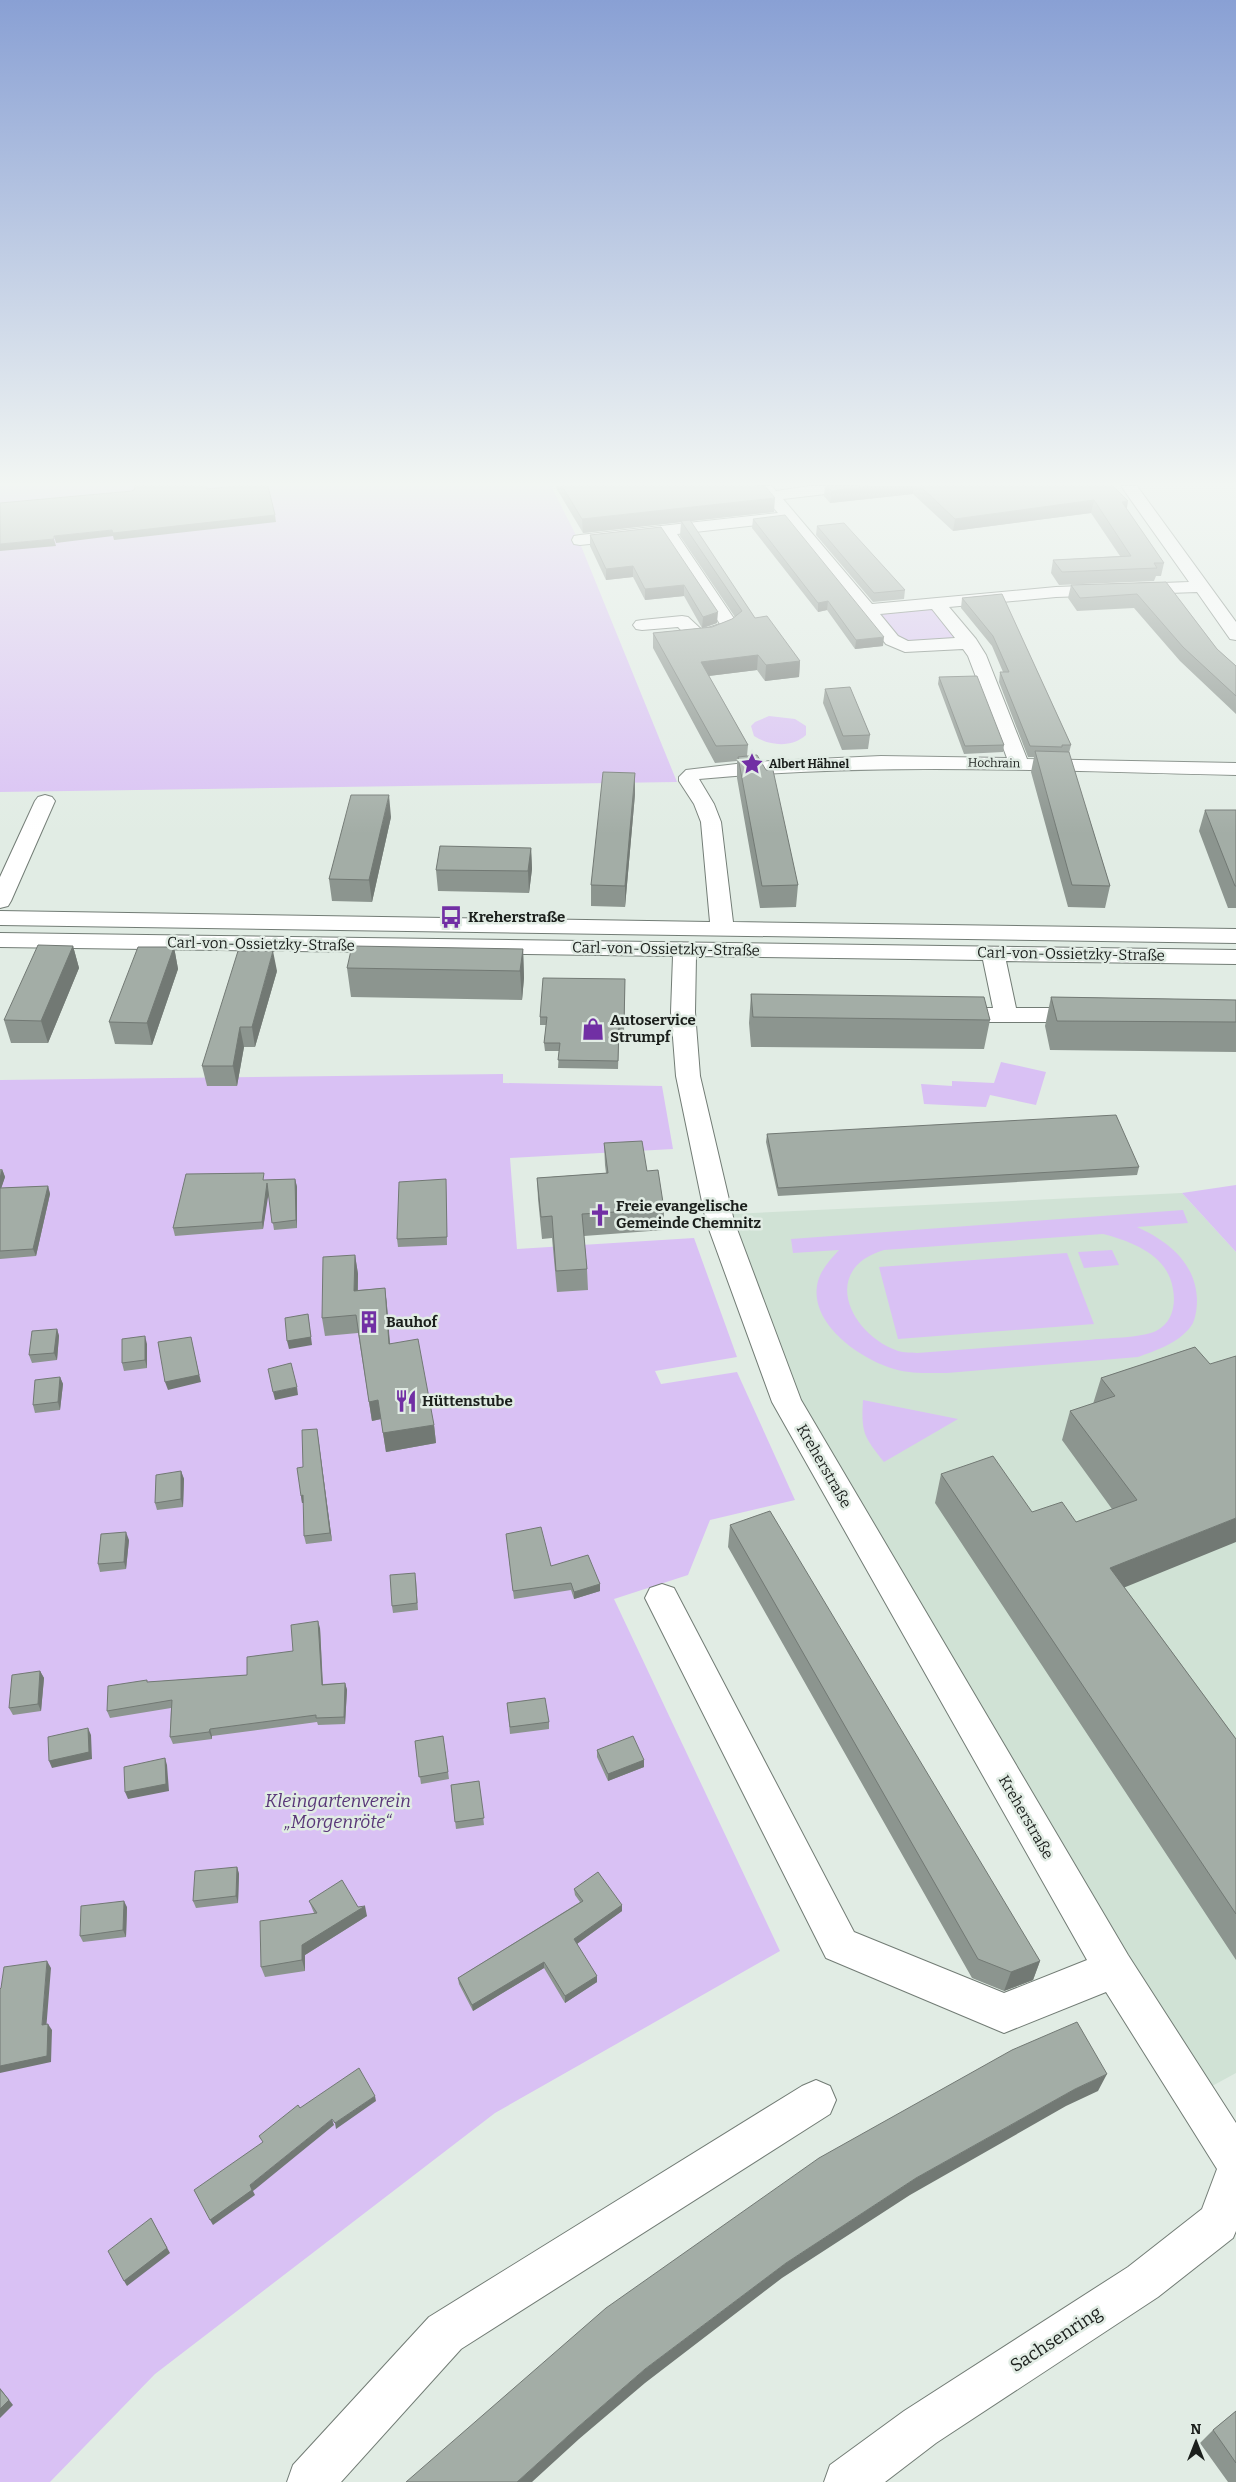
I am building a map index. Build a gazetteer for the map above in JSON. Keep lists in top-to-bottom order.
{
  "streets": {
    "street": [
      "Hochrain",
      "Carl-von-Ossietzky-Straße",
      "Kreherstraße",
      "Sachsenring"
    ]
  },
  "crossings": [
    ["Hochrain", "Carl-von-Ossietzky-Straße"],
    ["Carl-von-Ossietzky-Straße", "Kreherstraße"]
  ],
  "parks": ["Kleingartenverein „Morgenröte“"],
  "places": {
    "place": ["Albert Hähnel"],
    "bus stop": ["Kreherstraße"],
    "shop": ["Autoservice Strumpf"],
    "church": ["Freie evangelische Gemeinde Chemnitz"],
    "building": ["Bauhof"],
    "restaurant": ["Hüttenstube"]
  },
  "north": "top"
}
